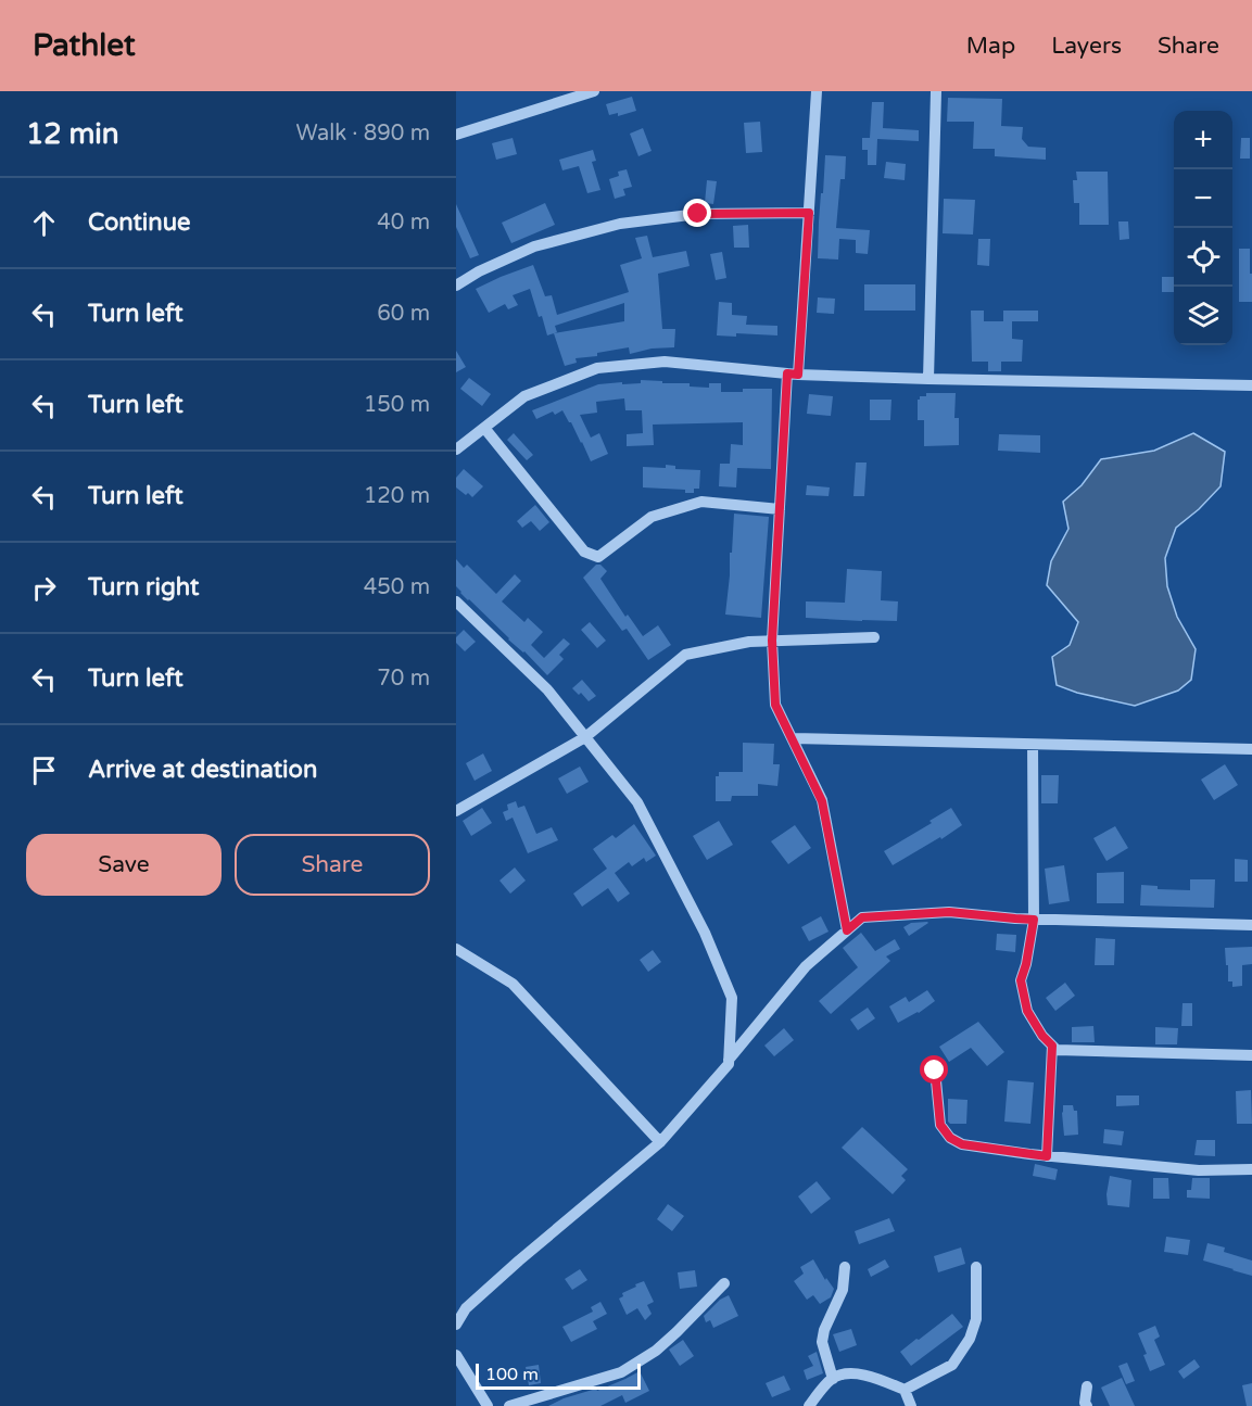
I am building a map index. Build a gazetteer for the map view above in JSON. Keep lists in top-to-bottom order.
{
  "scale_bar": "100 m",
  "page": {
    "header": "Pathlet",
    "nav": ["Map", "Layers", "Share"],
    "heading": ["12 min", "Walk · 890 m"],
    "map_buttons": ["+", "−"],
    "list": [
      ["Continue", "40 m"],
      ["Turn left", "60 m"],
      ["Turn left", "150 m"],
      ["Turn left", "120 m"],
      ["Turn right", "450 m"],
      ["Turn left", "70 m"],
      "Arrive at destination"
    ],
    "buttons": ["Save", "Share"],
    "scale": "100 m"
  }
}
